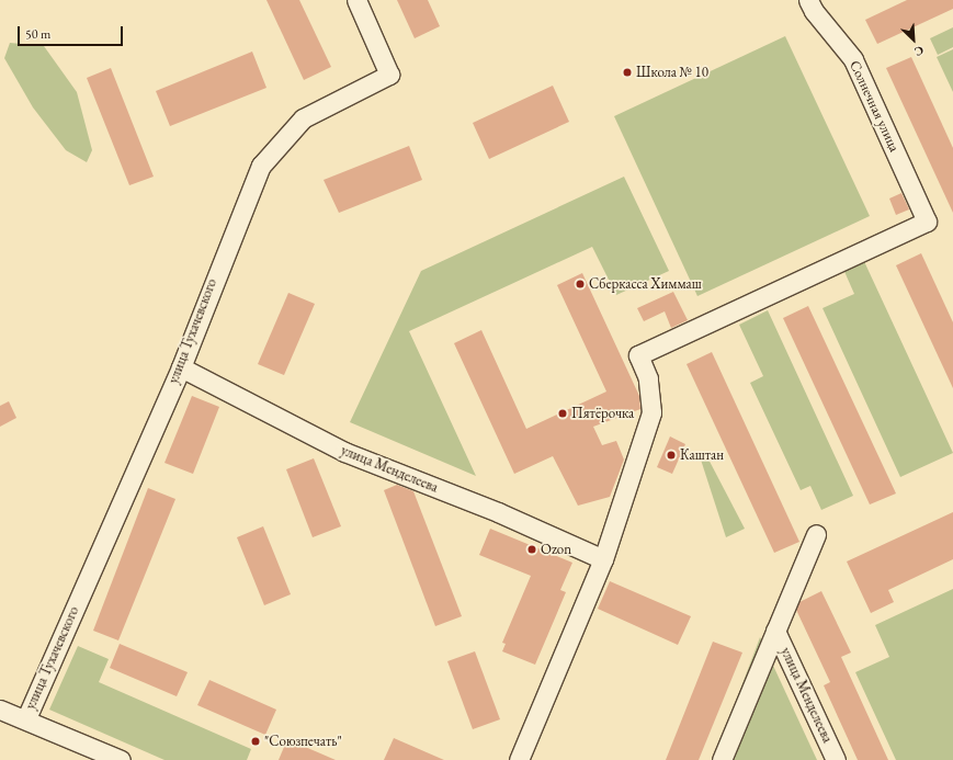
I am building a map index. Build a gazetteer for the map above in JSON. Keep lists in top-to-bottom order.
{
  "streets": {
    "street": ["Солнечная улица", "улица Тухачевского", "улица Менделеева"]
  },
  "crossings": [
    ["Солнечная улица", "улица Менделеева"],
    ["улица Тухачевского", "улица Менделеева"]
  ],
  "places": [
    "Школа № 10",
    "Сберкасса Химмаш",
    "Пятёрочка",
    "Каштан",
    "Ozon",
    "\"Союзпечать\""
  ],
  "scale_bar": "50 m",
  "north": "bottom right"
}
